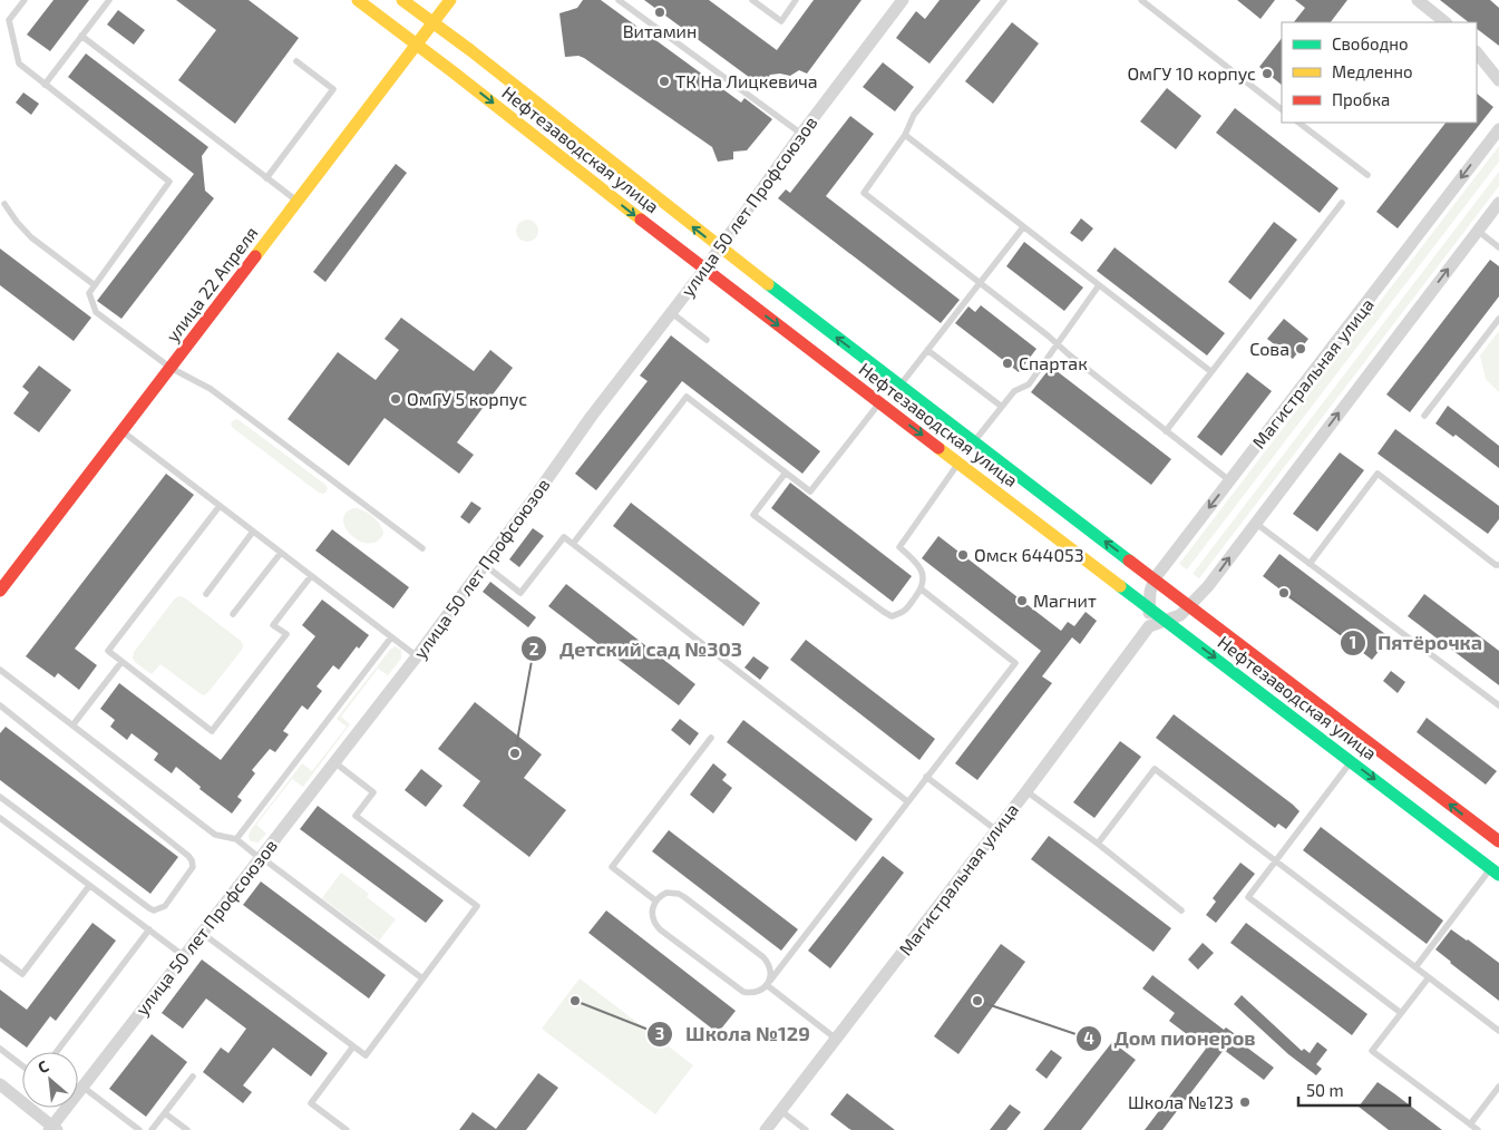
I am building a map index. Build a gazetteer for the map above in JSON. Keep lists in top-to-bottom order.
{
  "streets": {
    "main road": ["Нефтезаводская улица", "улица 22 Апреля"],
    "street": ["улица 50 лет Профсоюзов", "Магистральная улица"]
  },
  "crossings": [
    ["Нефтезаводская улица", "улица 50 лет Профсоюзов"],
    ["Нефтезаводская улица", "улица 22 Апреля"],
    ["Нефтезаводская улица", "Магистральная улица"]
  ],
  "places": [
    "Витамин",
    "ОмГУ 10 корпус",
    "ТК На Лицкевича",
    "Сова",
    "Спартак",
    "ОмГУ 5 корпус",
    "Омск 644053",
    "Пятёрочка",
    "Магнит",
    "Детский сад №303",
    "Школа №129",
    "Дом пионеров",
    "Школа №123"
  ],
  "legend": ["Свободно", "Медленно", "Пробка"],
  "scale_bar": "50 m",
  "north": "top left"
}
